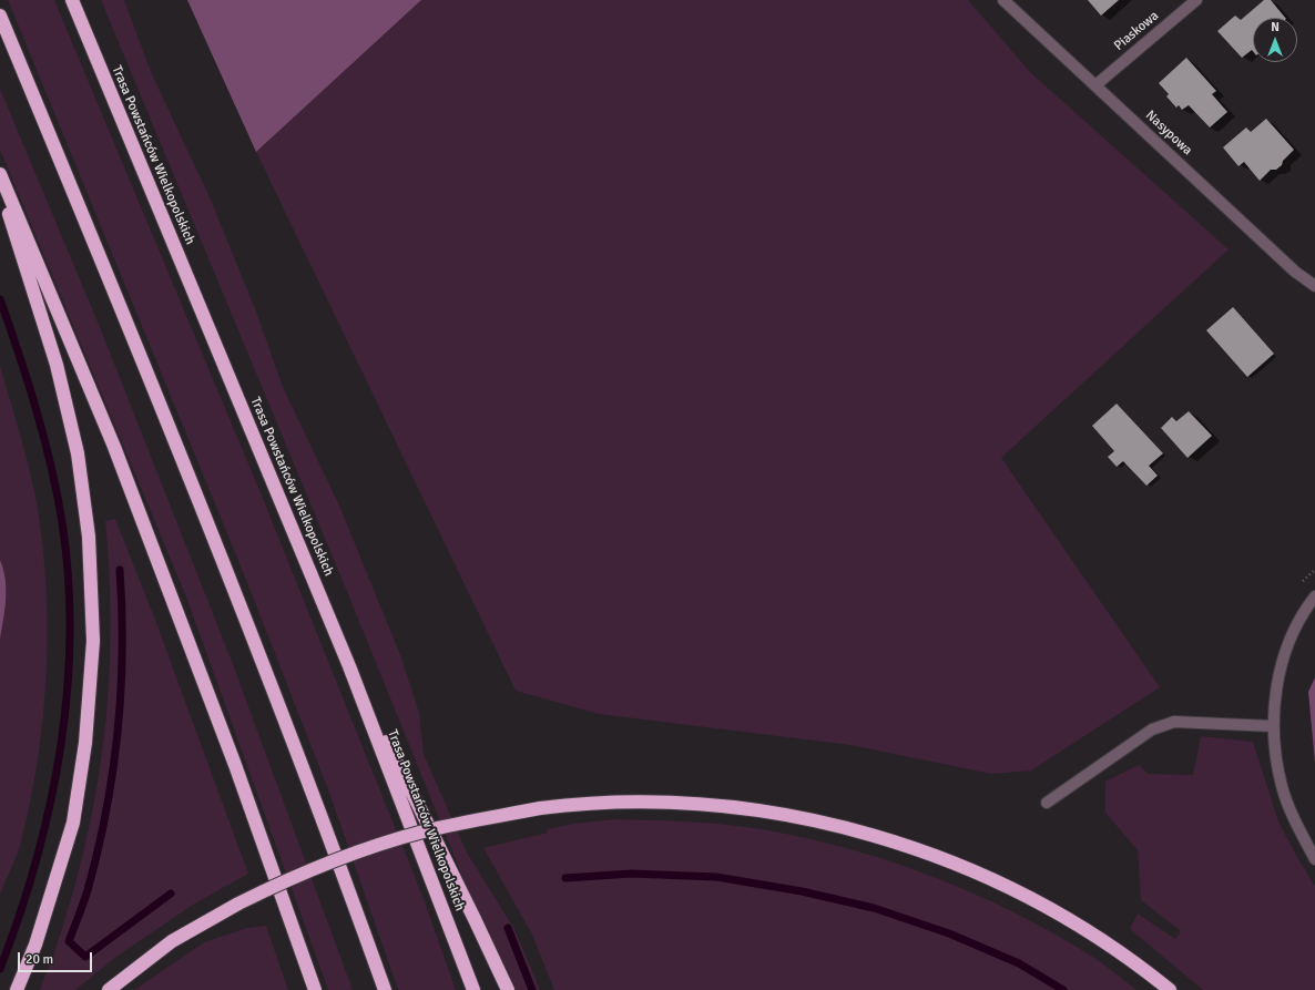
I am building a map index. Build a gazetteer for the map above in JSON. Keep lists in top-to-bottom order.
{
  "streets": {
    "highway": ["Trasa Powstańców Wielkopolskich"],
    "street": ["Piaskowa", "Nasypowa"]
  },
  "crossings": [
    ["Piaskowa", "Nasypowa"]
  ],
  "scale_bar": "20 m",
  "north": "top"
}
